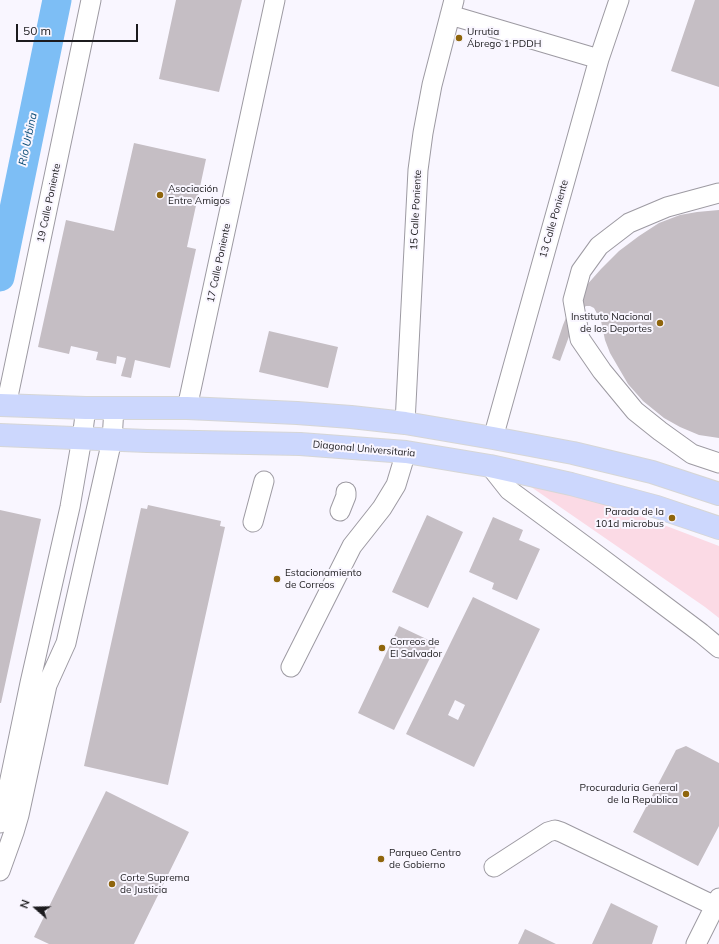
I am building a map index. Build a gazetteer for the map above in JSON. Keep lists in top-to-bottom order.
{
  "streets": {
    "main road": ["Diagonal Universitaria"],
    "street": [
      "19 Calle Poniente",
      "15 Calle Poniente",
      "13 Calle Poniente",
      "17 Calle Poniente"
    ]
  },
  "water": ["Río Urbina"],
  "places": [
    "Urrutia Ábrego 1 PDDH",
    "Asociación Entre Amigos",
    "Instituto Nacional de los Deportes",
    "Parada de la 101d microbus",
    "Estacionamiento de Correos",
    "Correos de El Salvador",
    "Procuraduria General de la Republica",
    "Parqueo Centro de Gobierno",
    "Corte Suprema de Justicia"
  ],
  "scale_bar": "50 m",
  "north": "left"
}
